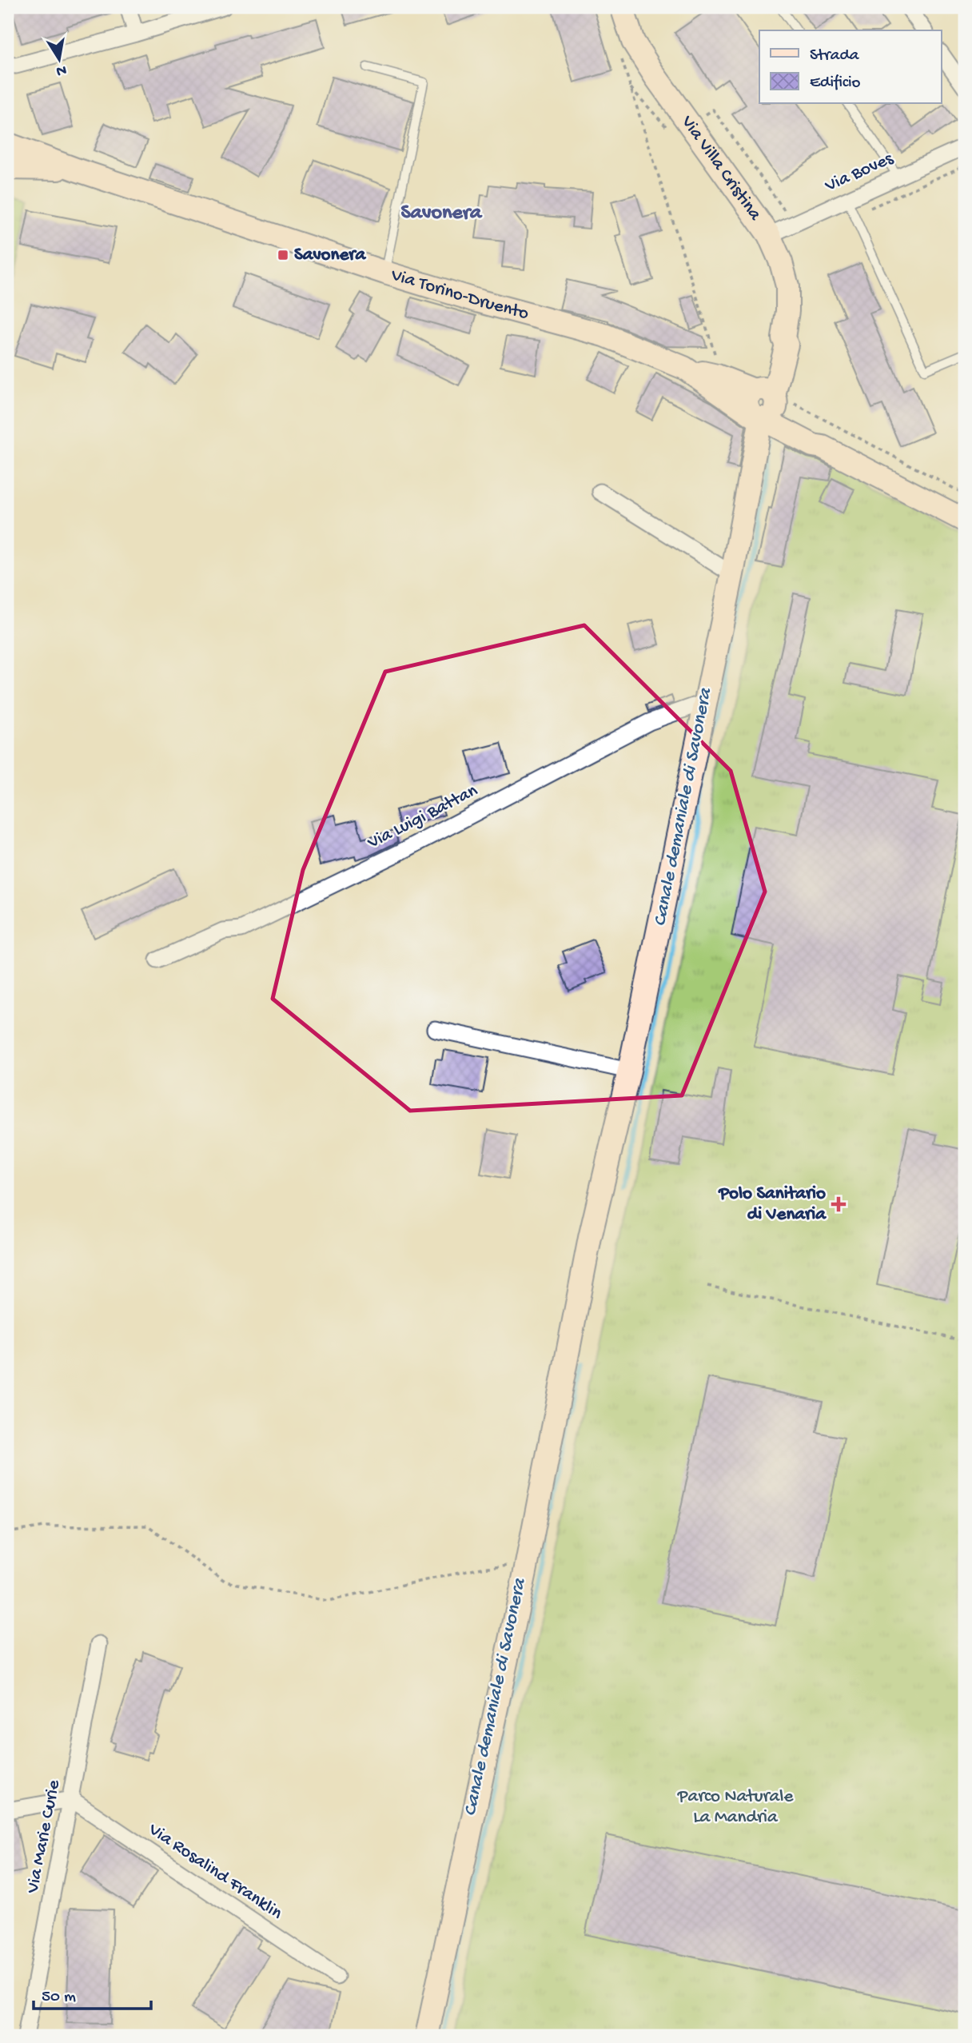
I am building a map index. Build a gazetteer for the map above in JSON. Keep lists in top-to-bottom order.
{
  "streets": {
    "street": [
      "Via Villa Cristina",
      "Via Boves",
      "Via Torino-Druento",
      "Via Luigi Battan",
      "Via Marie Curie",
      "Via Rosalind Franklin"
    ]
  },
  "crossings": [
    ["Via Villa Cristina", "Via Boves"],
    ["Via Villa Cristina", "Via Torino-Druento"],
    ["Via Villa Cristina", "Via Luigi Battan"],
    ["Via Marie Curie", "Via Rosalind Franklin"]
  ],
  "districts": ["Savonera"],
  "water": ["Canale demaniale di Savonera"],
  "parks": ["Parco Naturale La Mandria"],
  "places": {
    "transit": ["Savonera"],
    "health": ["Polo Sanitario di Venaria"]
  },
  "legend": ["Strada", "Edificio"],
  "scale_bar": "50 m",
  "north": "bottom"
}
